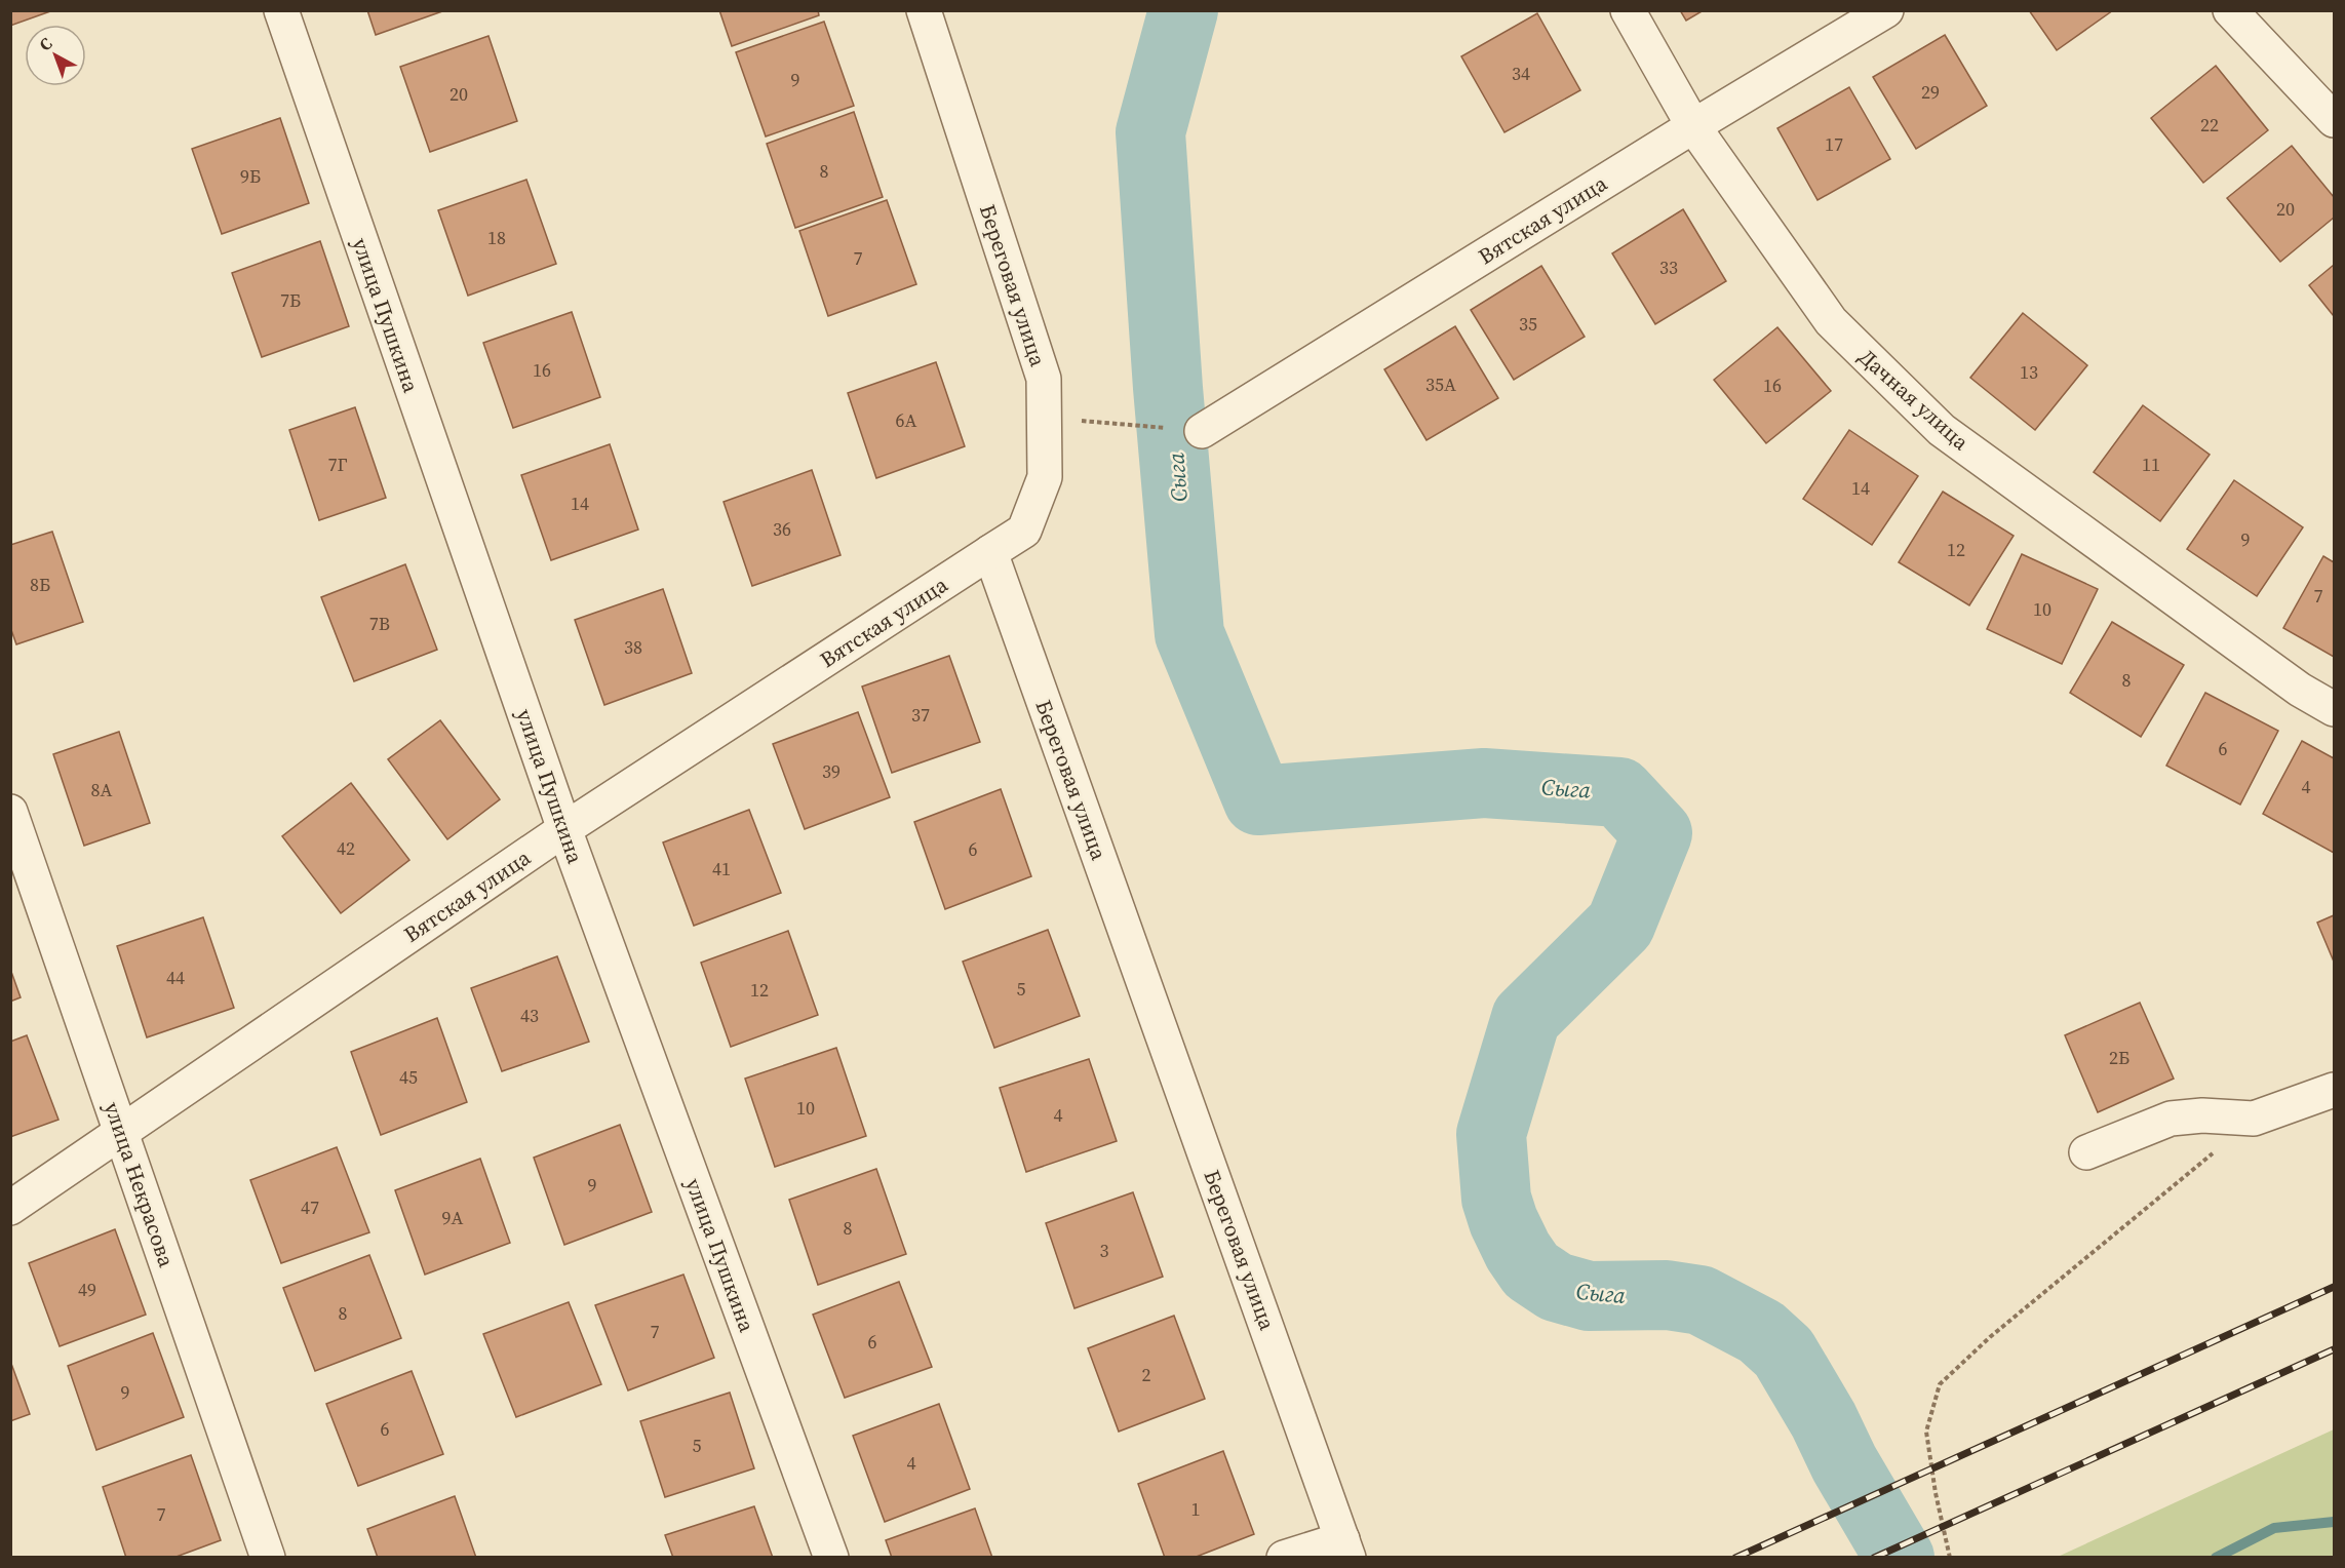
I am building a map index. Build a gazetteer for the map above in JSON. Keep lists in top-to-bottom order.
{
  "streets": {
    "street": [
      "Вятская улица",
      "Береговая улица",
      "улица Пушкина",
      "Дачная улица",
      "улица Некрасова"
    ]
  },
  "crossings": [
    ["Вятская улица", "Береговая улица"],
    ["Вятская улица", "улица Пушкина"],
    ["Вятская улица", "Дачная улица"],
    ["Вятская улица", "улица Некрасова"]
  ],
  "water": ["Сыга"],
  "house_numbers": [
    "34",
    "9",
    "29",
    "20",
    "22",
    "17",
    "8",
    "9Б",
    "20",
    "18",
    "7",
    "33",
    "7Б",
    "35",
    "16",
    "13",
    "35А",
    "16",
    "6А",
    "7Г",
    "11",
    "14",
    "14",
    "36",
    "9",
    "12",
    "8Б",
    "7",
    "10",
    "7В",
    "38",
    "8",
    "37",
    "6",
    "39",
    "4",
    "8А",
    "42",
    "6",
    "41",
    "44",
    "5",
    "12",
    "43",
    "2Б",
    "45",
    "10",
    "4",
    "9",
    "47",
    "9А",
    "8",
    "3",
    "49",
    "8",
    "7",
    "6",
    "2",
    "9",
    "6",
    "5",
    "4",
    "1",
    "7"
  ],
  "north": "top left"
}
